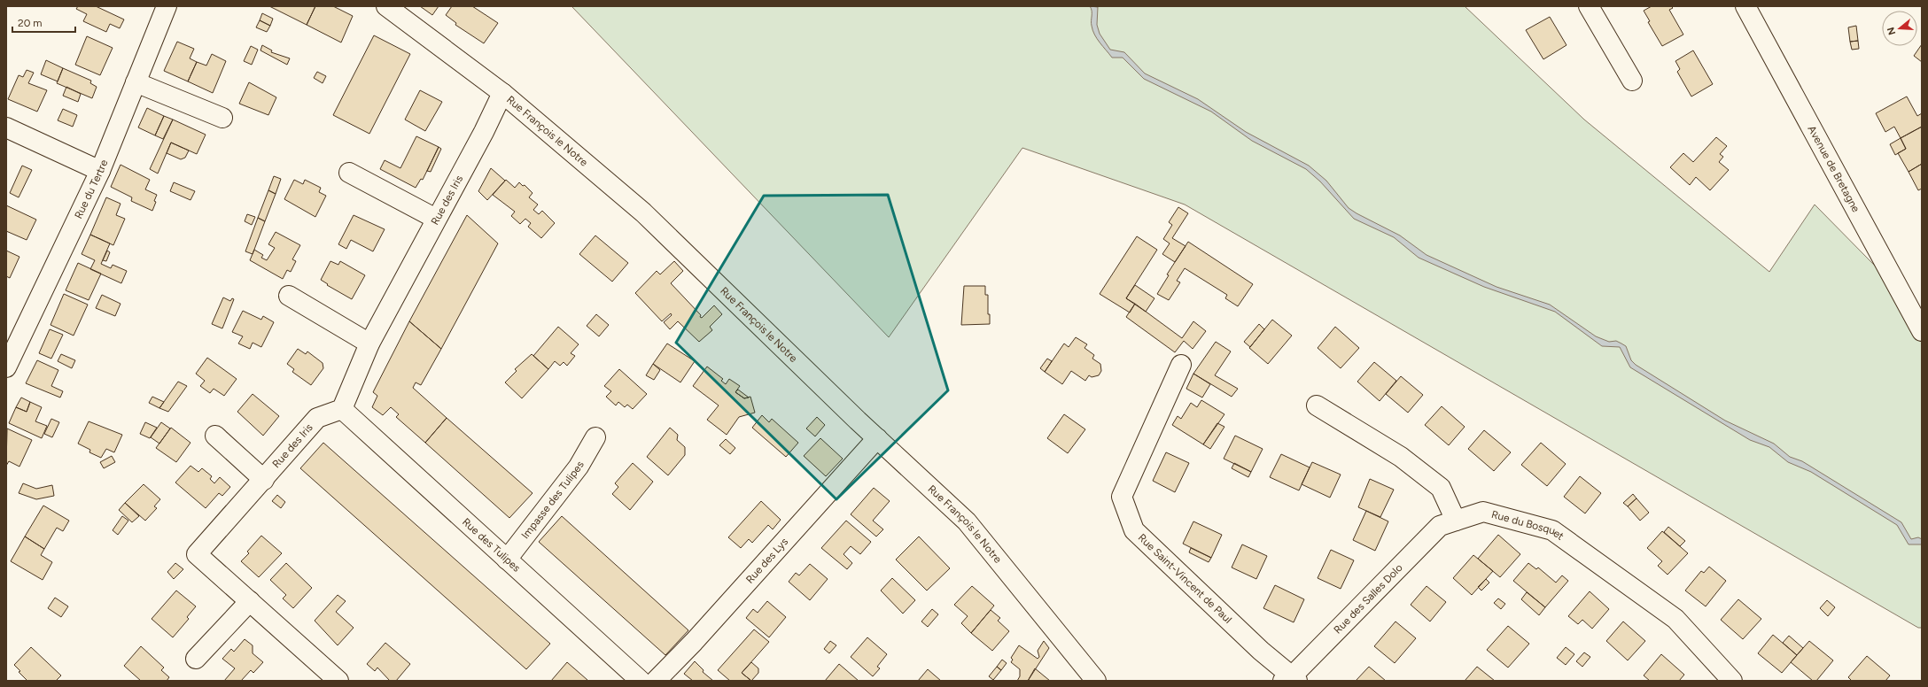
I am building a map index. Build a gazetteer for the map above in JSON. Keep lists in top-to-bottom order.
{
  "streets": {
    "street": [
      "Rue François le Notre",
      "Avenue de Bretagne",
      "Rue du Tertre",
      "Rue des Iris",
      "Impasse des Tulipes",
      "Rue du Bosquet",
      "Rue des Tulipes",
      "Rue des Lys",
      "Rue Saint-Vincent de Paul",
      "Rue des Salles Dolo"
    ]
  },
  "crossings": [
    ["Rue François le Notre", "Rue des Iris"],
    ["Rue François le Notre", "Rue des Lys"],
    ["Rue des Iris", "Rue des Tulipes"],
    ["Impasse des Tulipes", "Rue des Tulipes"],
    ["Rue du Bosquet", "Rue des Salles Dolo"],
    ["Rue Saint-Vincent de Paul", "Rue des Salles Dolo"]
  ],
  "scale_bar": "20 m",
  "north": "left"
}
